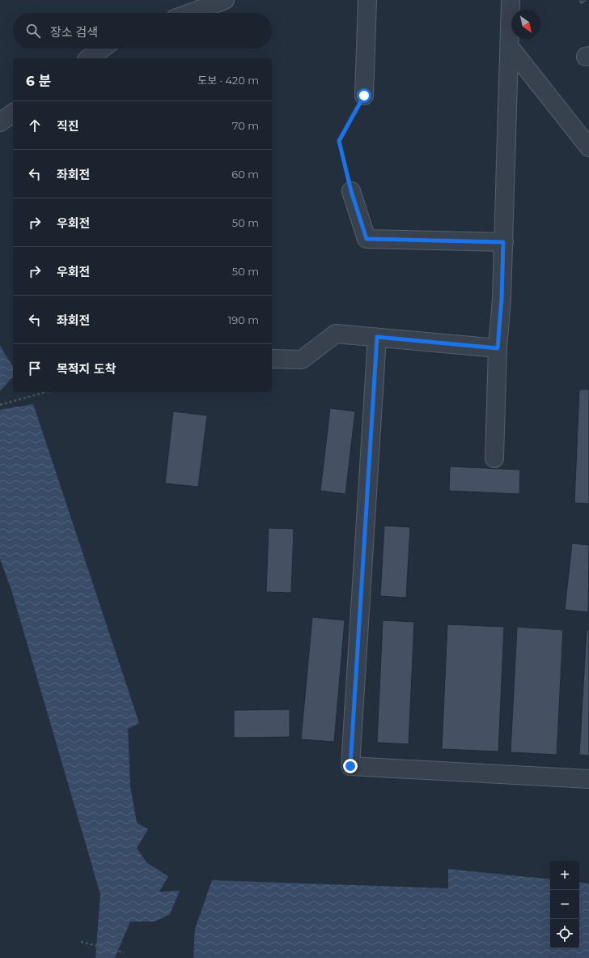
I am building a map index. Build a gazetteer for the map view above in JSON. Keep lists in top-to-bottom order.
{
  "north": "bottom right",
  "page": {
    "search": "장소 검색",
    "heading": ["6 분", "도보 · 420 m"],
    "list": [
      ["직진", "70 m"],
      ["좌회전", "60 m"],
      ["우회전", "50 m"],
      ["우회전", "50 m"],
      ["좌회전", "190 m"],
      "목적지 도착"
    ],
    "map_buttons": ["+", "−"]
  }
}
